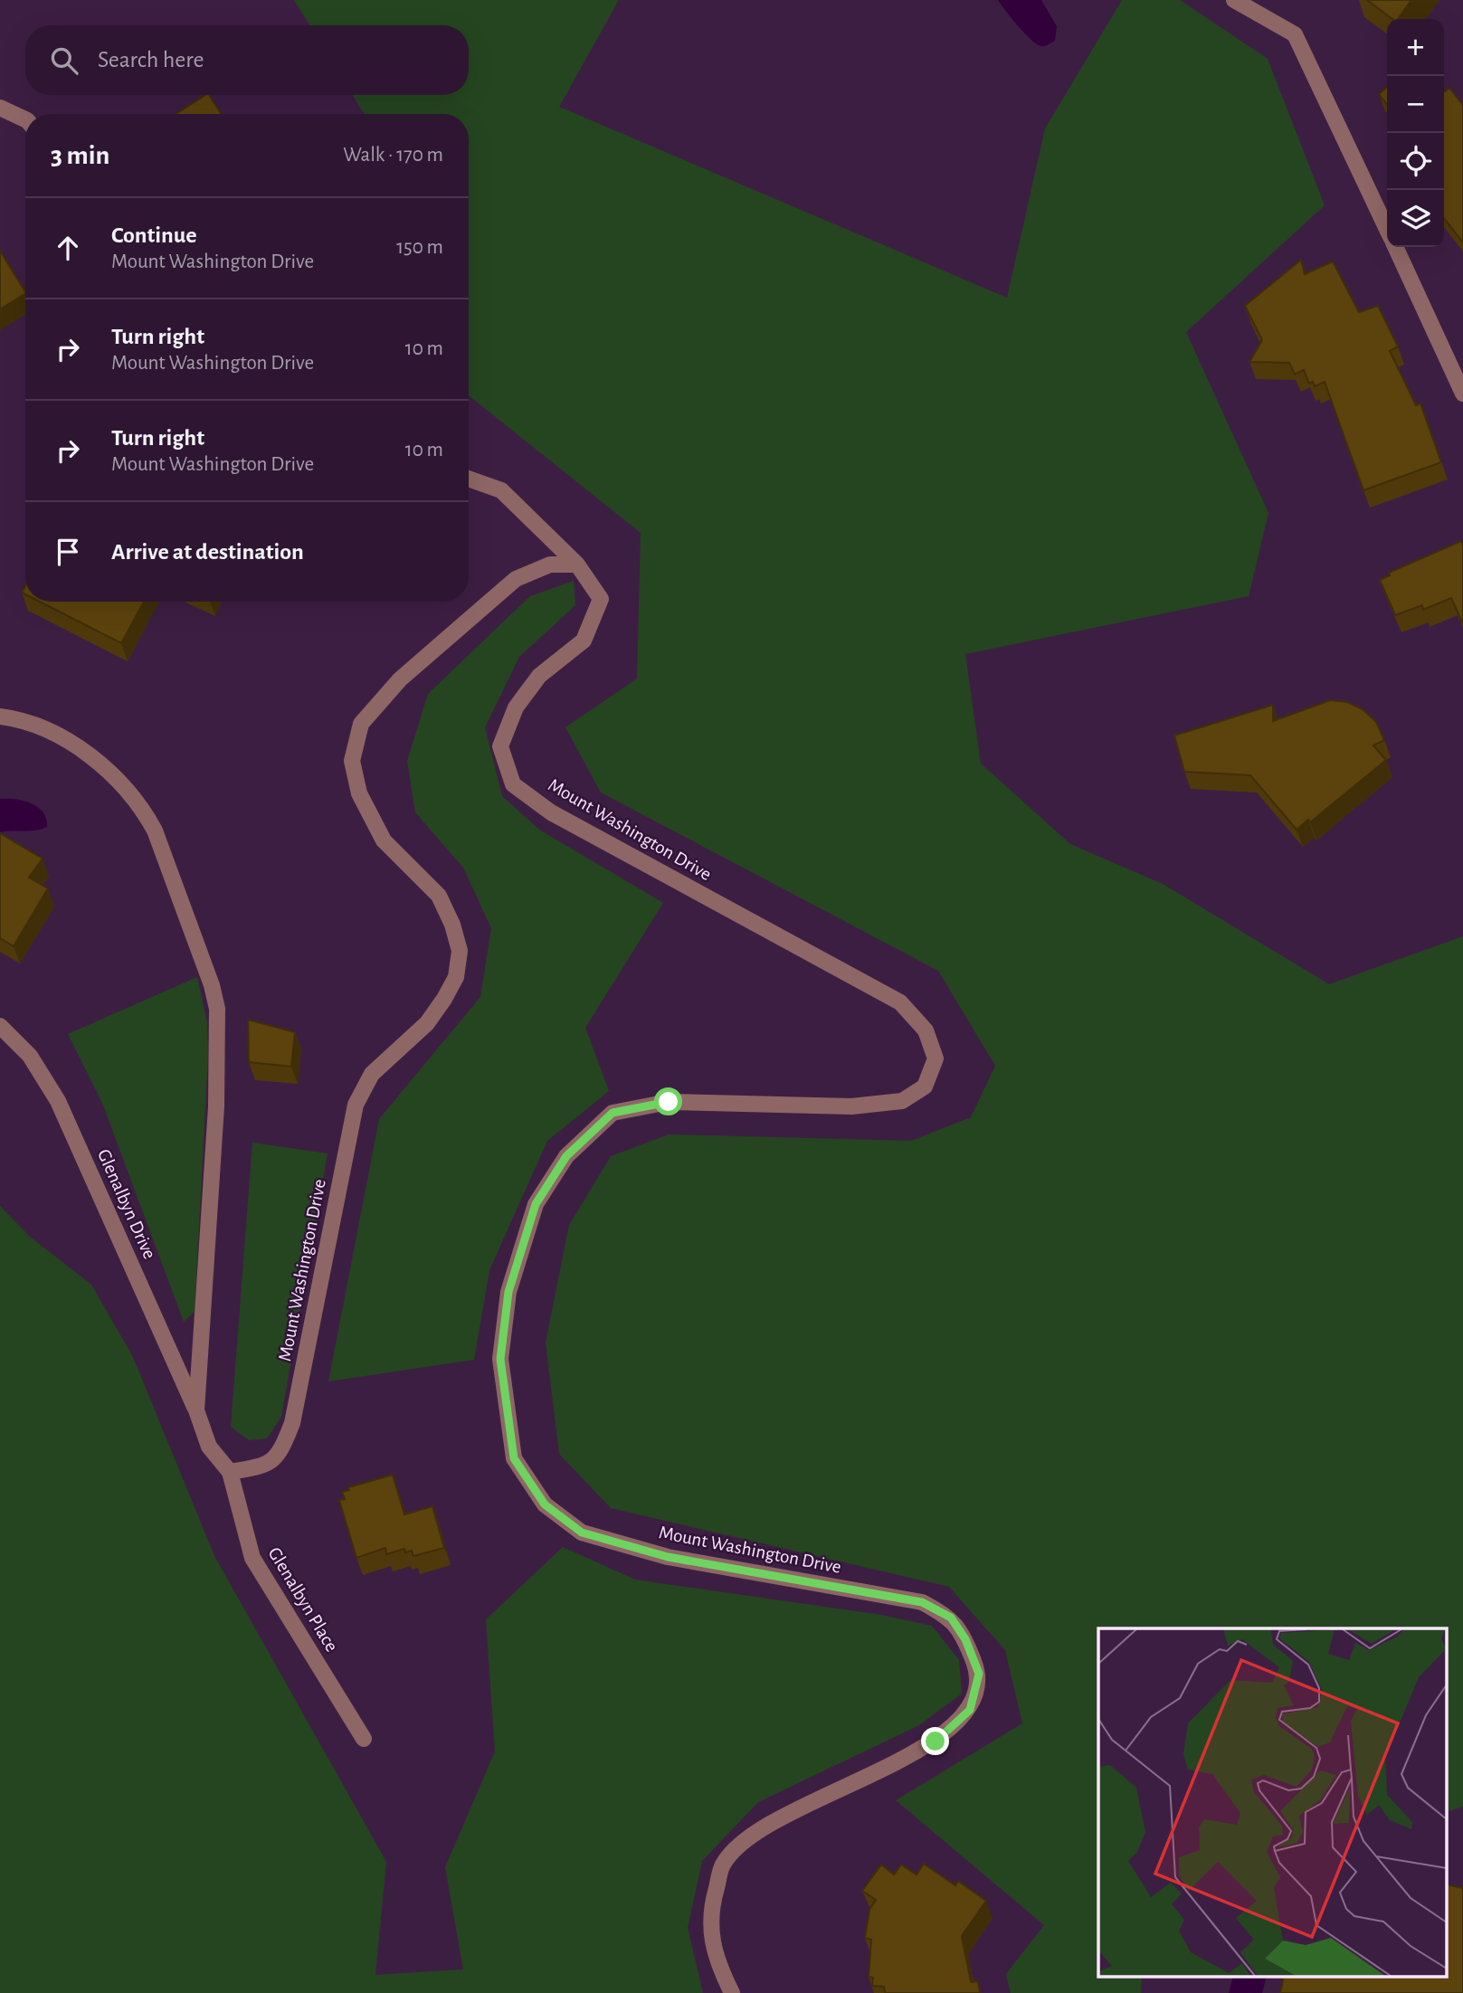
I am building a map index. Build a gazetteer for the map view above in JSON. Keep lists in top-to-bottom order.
{
  "streets": {
    "street": ["Mount Washington Drive", "Glenalbyn Drive", "Glenalbyn Place"]
  },
  "crossings": [
    ["Mount Washington Drive", "Glenalbyn Place"]
  ],
  "page": {
    "map_buttons": ["+", "−"],
    "search": "Search here",
    "heading": ["3 min", "Walk · 170 m"],
    "list": [
      ["Continue", "Mount Washington Drive", "150 m"],
      ["Turn right", "Mount Washington Drive", "10 m"],
      ["Turn right", "Mount Washington Drive", "10 m"],
      "Arrive at destination"
    ]
  }
}
